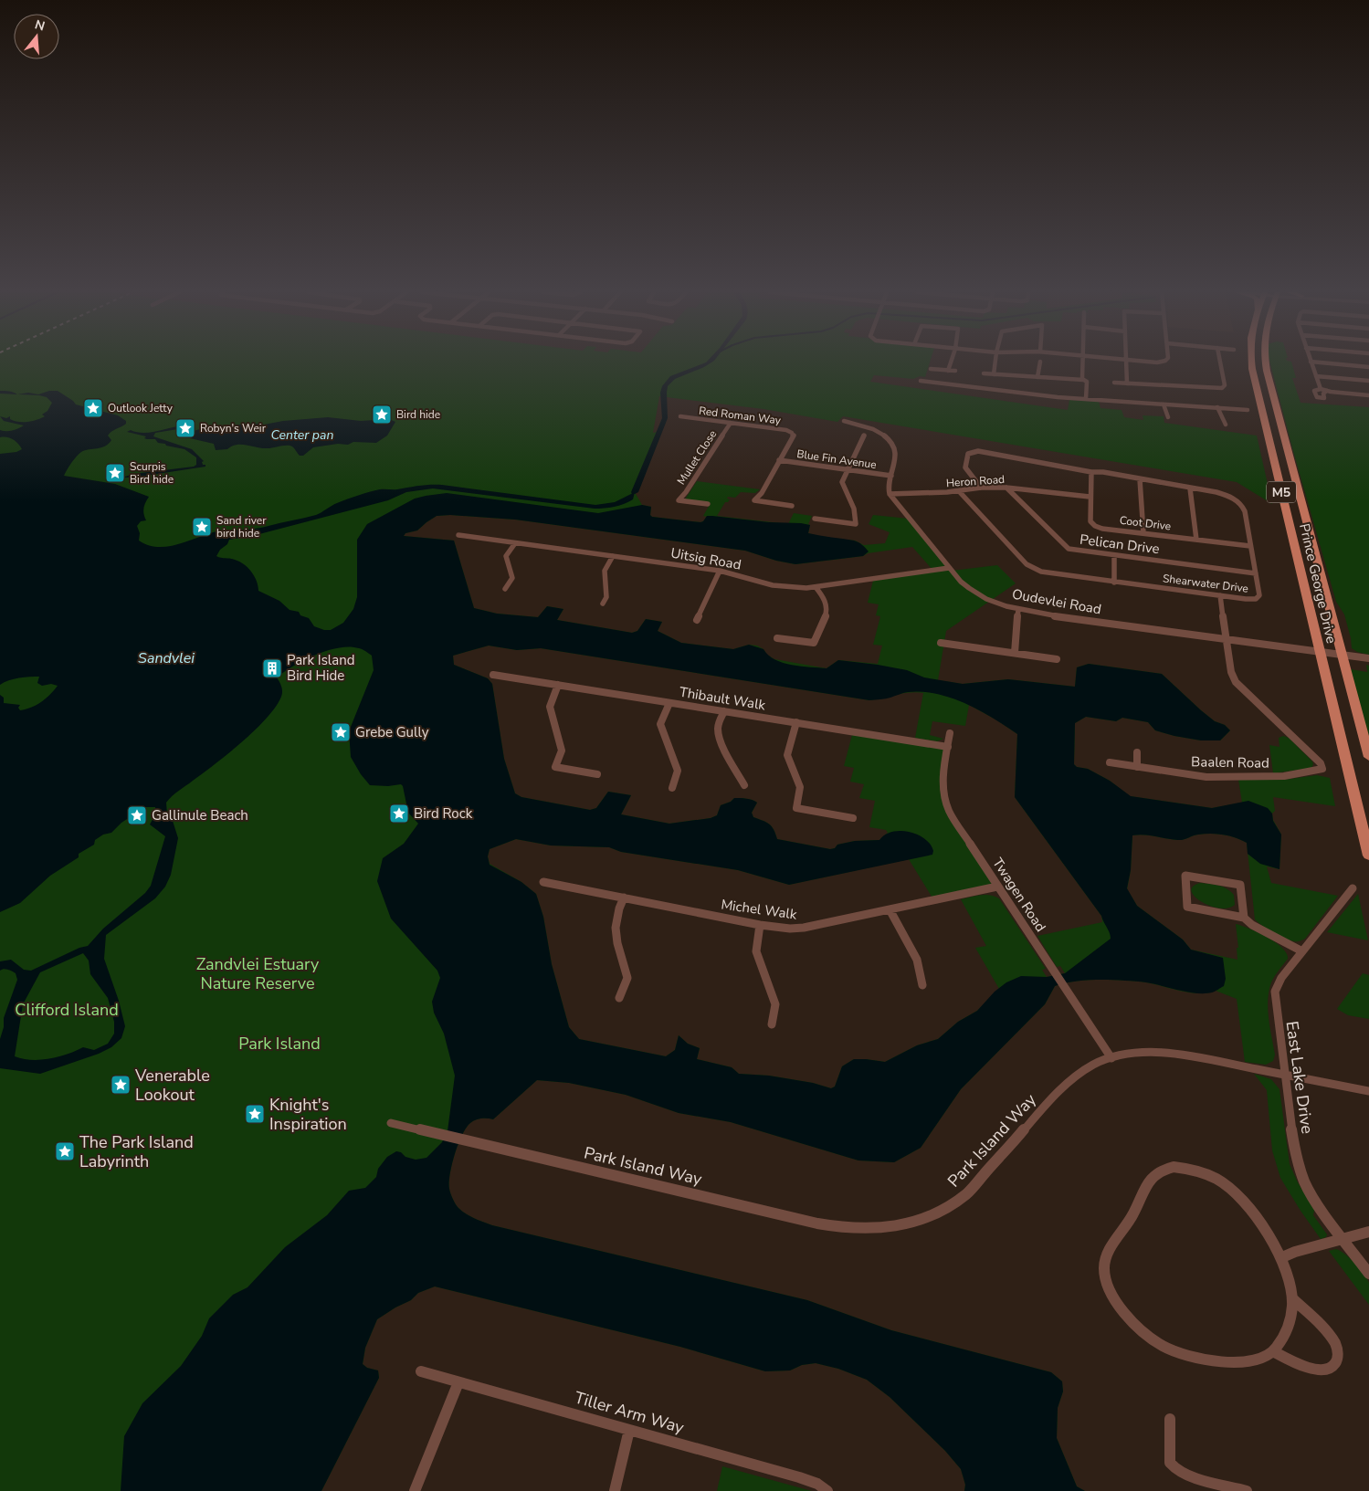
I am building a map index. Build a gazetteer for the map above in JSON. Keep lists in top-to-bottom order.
{
  "streets": {
    "main road": ["M5", "Prince George Drive"],
    "street": [
      "Red Roman Way",
      "Mullet Close",
      "Blue Fin Avenue",
      "Heron Road",
      "Coot Drive",
      "Pelican Drive",
      "Uitsig Road",
      "Shearwater Drive",
      "Oudevlei Road",
      "Thibault Walk",
      "Baalen Road",
      "Twagen Road",
      "Michel Walk",
      "East Lake Drive",
      "Park Island Way",
      "Tiller Arm Way"
    ]
  },
  "crossings": [
    ["Red Roman Way", "Mullet Close"],
    ["Red Roman Way", "Blue Fin Avenue"],
    ["Heron Road", "Coot Drive"],
    ["Heron Road", "Pelican Drive"],
    ["Heron Road", "Shearwater Drive"],
    ["Heron Road", "Oudevlei Road"],
    ["Coot Drive", "Shearwater Drive"],
    ["Pelican Drive", "Shearwater Drive"],
    ["Uitsig Road", "Oudevlei Road"],
    ["Prince George Drive", "Oudevlei Road"],
    ["Oudevlei Road", "Baalen Road"],
    ["Thibault Walk", "Twagen Road"],
    ["Twagen Road", "Michel Walk"],
    ["Twagen Road", "Park Island Way"],
    ["East Lake Drive", "Park Island Way"]
  ],
  "water": ["Center pan", "Sandvlei"],
  "parks": ["Zandvlei Estuary Nature Reserve", "Clifford Island", "Park Island"],
  "places": {
    "place": [
      "Outlook Jetty",
      "Bird hide",
      "Robyn's Weir",
      "Scurpis Bird hide",
      "Sand river bird hide",
      "Grebe Gully",
      "Bird Rock",
      "Gallinule Beach",
      "Venerable Lookout",
      "Knight's Inspiration",
      "The Park Island Labyrinth"
    ],
    "building": ["Park Island Bird Hide"]
  },
  "north": "top"
}
